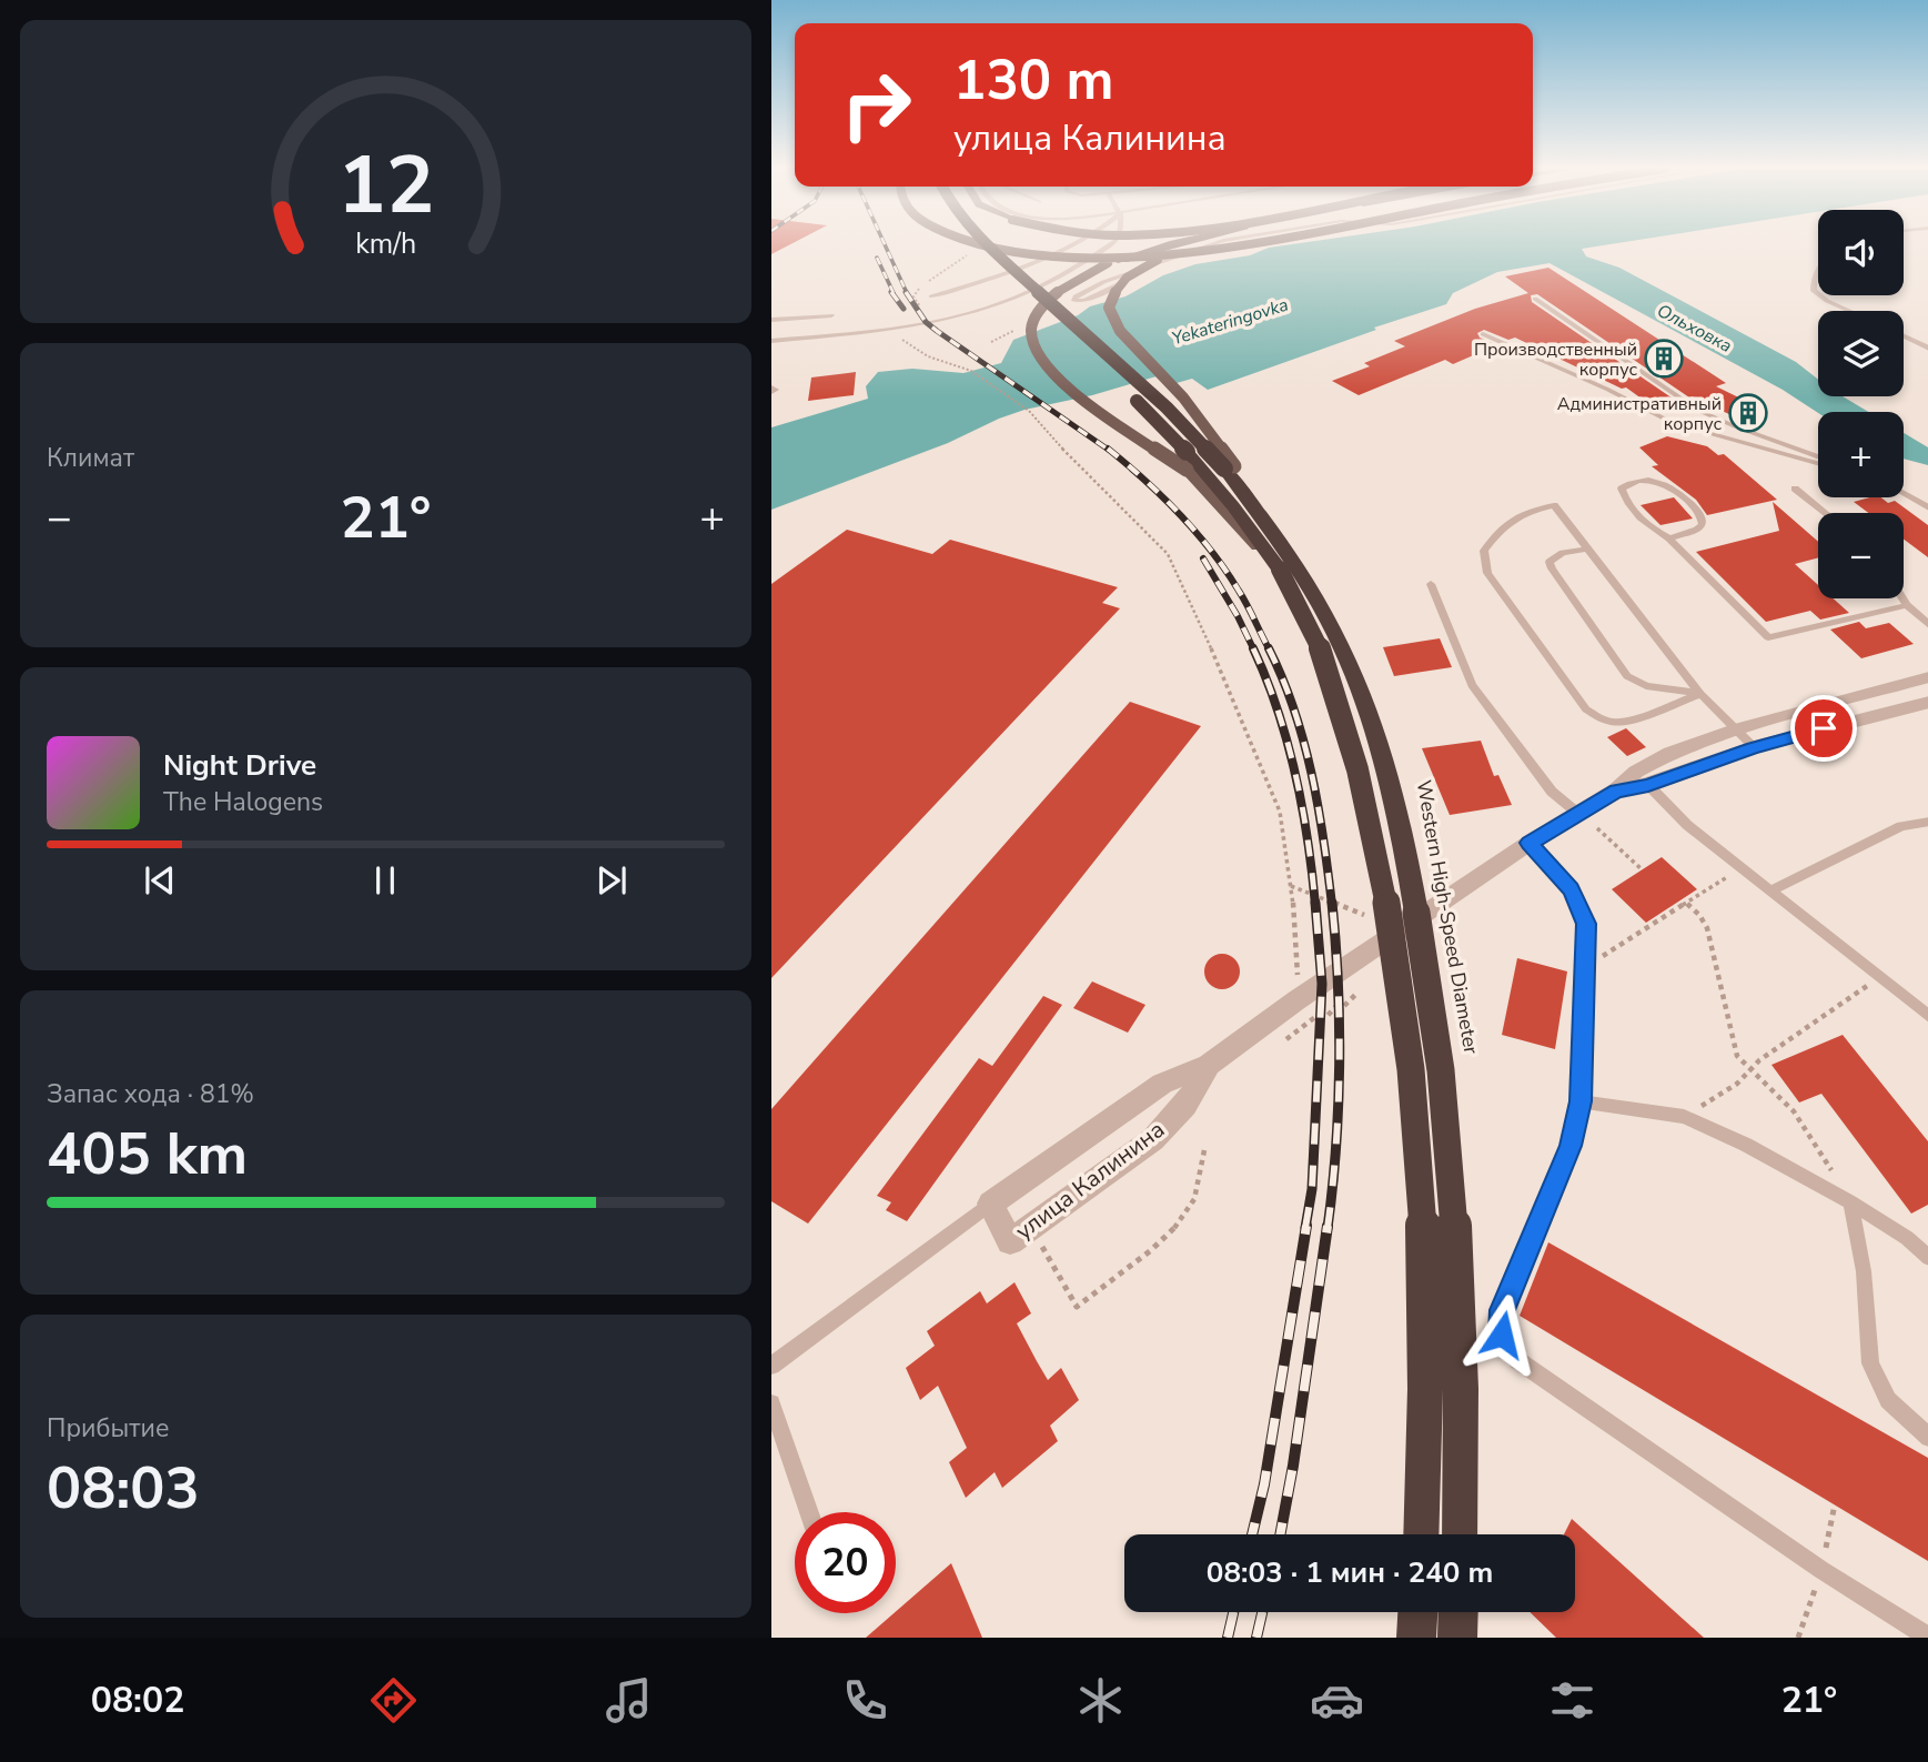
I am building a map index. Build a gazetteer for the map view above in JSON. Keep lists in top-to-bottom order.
{
  "streets": {
    "highway": ["Western High-Speed Diameter"],
    "street": ["улица Калинина"]
  },
  "water": ["Yekateringovka", "Ольховка"],
  "places": {
    "building": ["Производственный корпус", "Административный корпус"]
  },
  "page": {
    "turn": ["130 m", "улица Калинина"],
    "map_buttons": ["+", "−"],
    "tile": [
      "Климат",
      ["Запас хода · 81%", "405 km"],
      ["Прибытие", "08:03"]
    ],
    "heat": ["−", "21°", "+"],
    "song": ["Night Drive", "The Halogens"],
    "limit": "20",
    "trip": "08:03 · 1 мин · 240 m",
    "tabs": ["08:02", "21°"],
    "gauge": ["12", "km/h"]
  }
}
